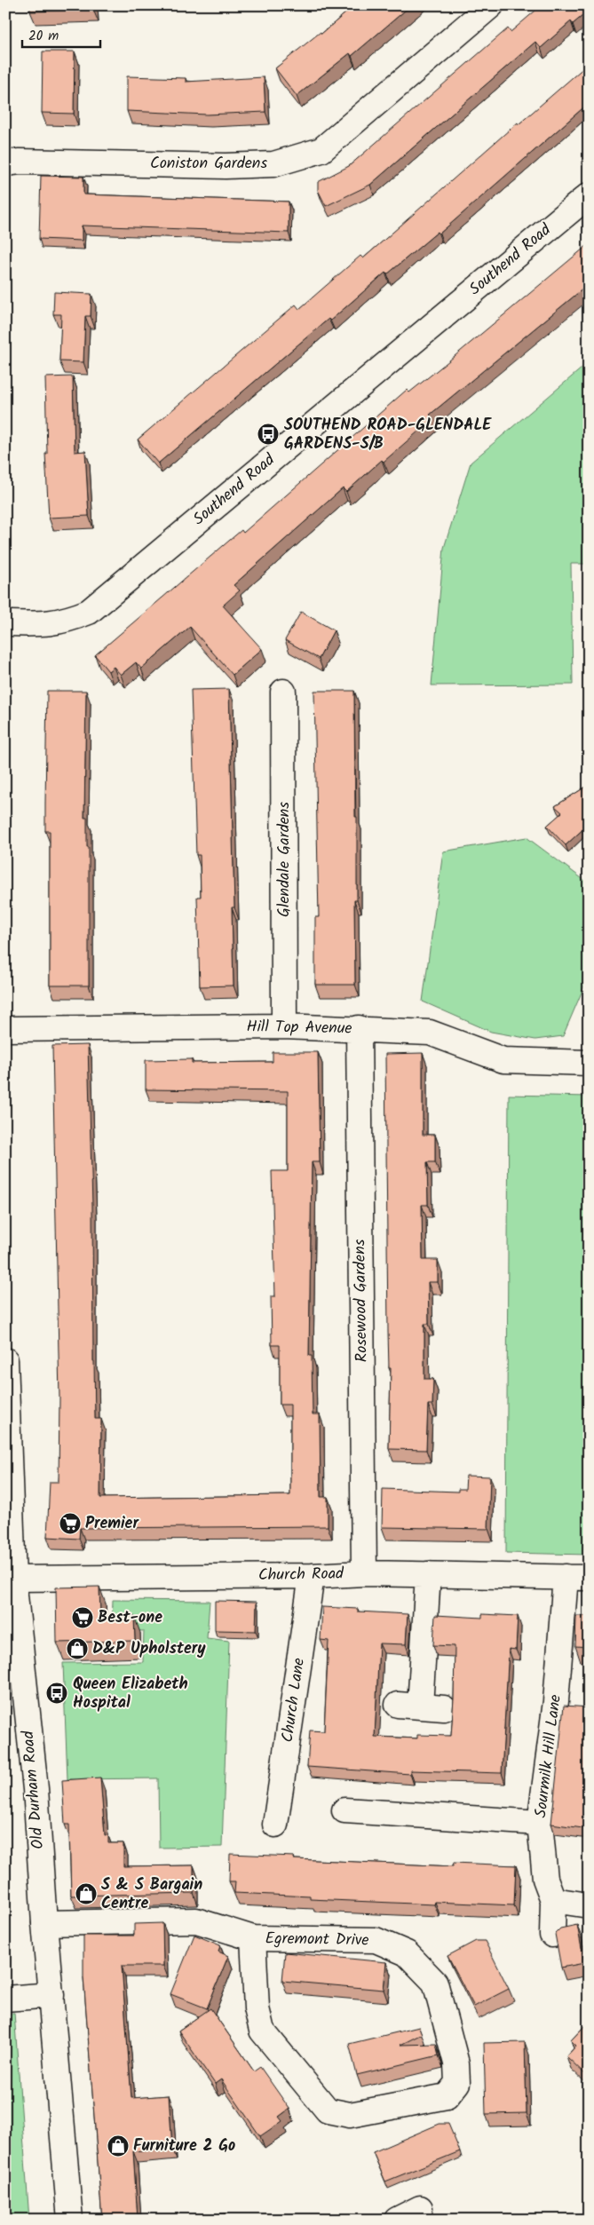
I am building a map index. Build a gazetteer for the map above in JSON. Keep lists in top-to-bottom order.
{
  "streets": {
    "street": [
      "Coniston Gardens",
      "Southend Road",
      "Glendale Gardens",
      "Hill Top Avenue",
      "Rosewood Gardens",
      "Church Road",
      "Church Lane",
      "Sourmilk Hill Lane",
      "Old Durham Road",
      "Egremont Drive"
    ]
  },
  "crossings": [
    ["Glendale Gardens", "Hill Top Avenue"],
    ["Hill Top Avenue", "Rosewood Gardens"],
    ["Rosewood Gardens", "Church Road"],
    ["Church Road", "Church Lane"],
    ["Church Road", "Sourmilk Hill Lane"],
    ["Church Road", "Old Durham Road"],
    ["Old Durham Road", "Egremont Drive"]
  ],
  "places": {
    "bus stop": ["SOUTHEND ROAD-GLENDALE GARDENS-S/B", "Queen Elizabeth Hospital"],
    "supermarket": ["Premier", "Best-one"],
    "shop": ["D&P Upholstery", "S & S Bargain Centre", "Furniture 2 Go"]
  },
  "scale_bar": "20 m"
}
